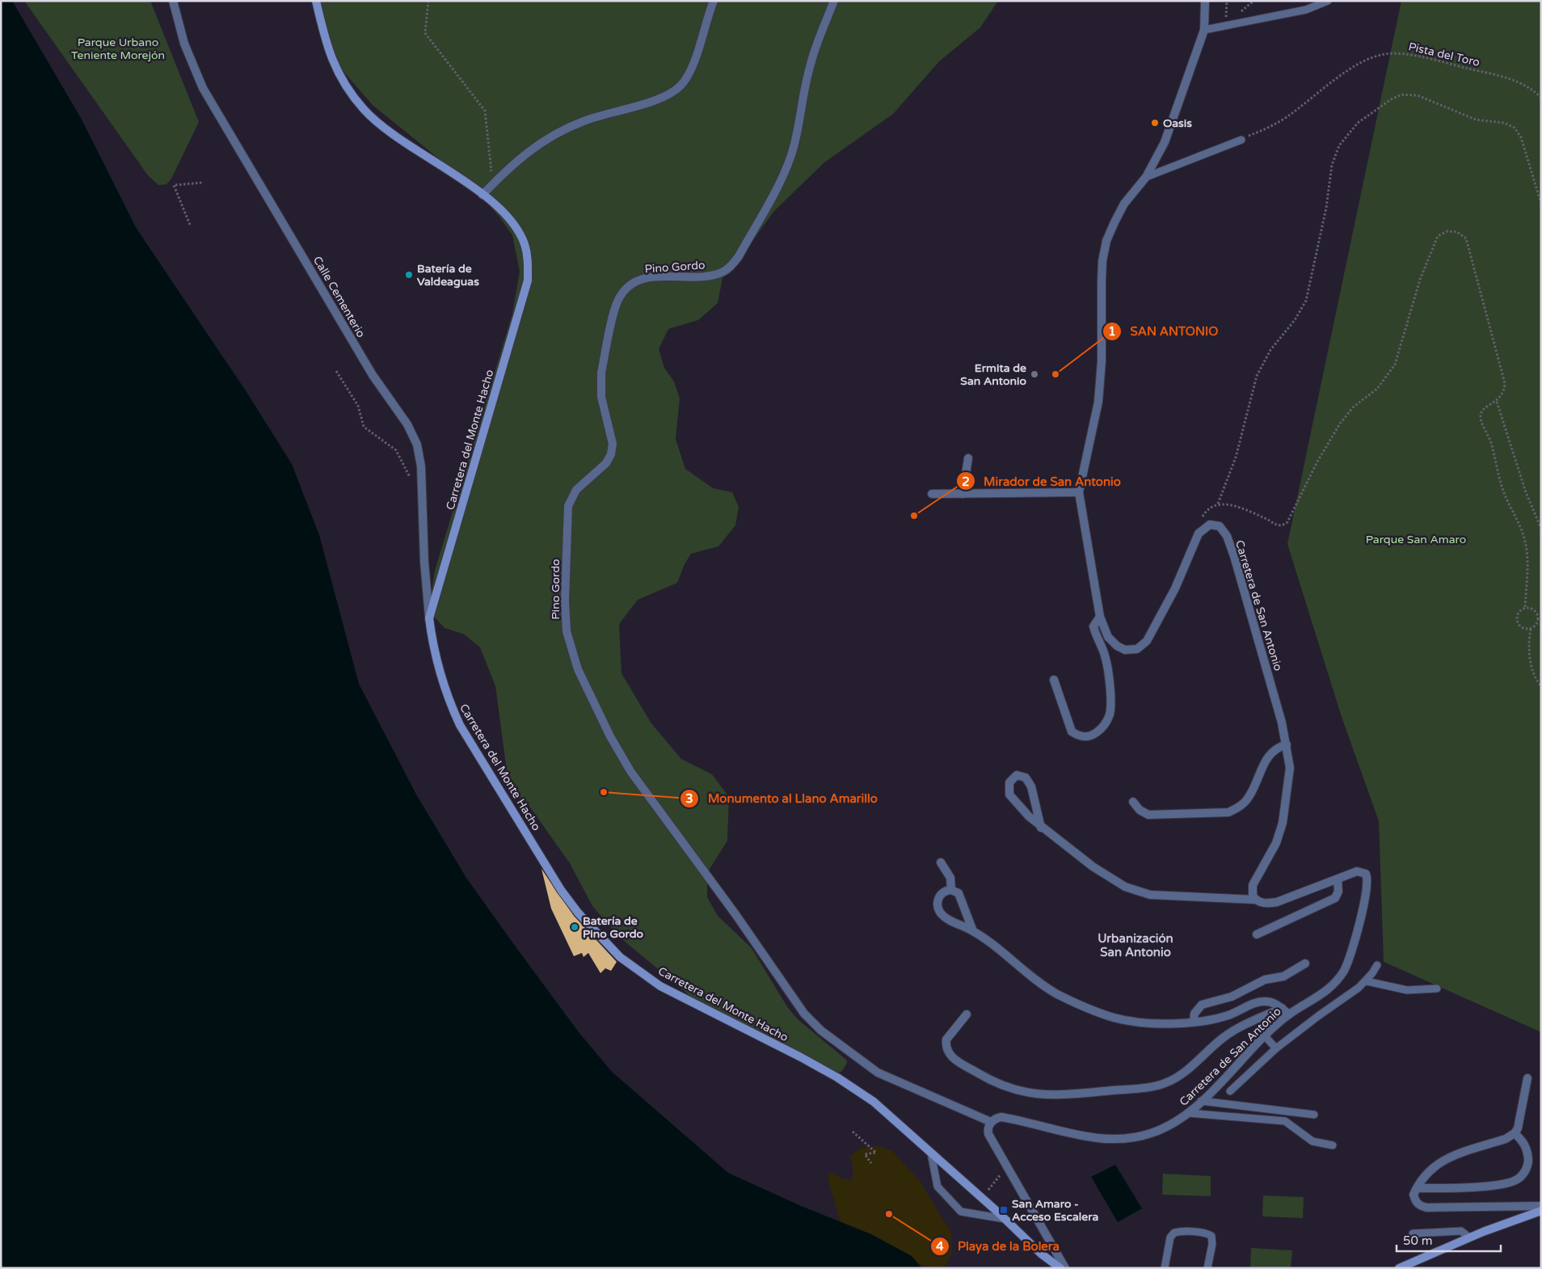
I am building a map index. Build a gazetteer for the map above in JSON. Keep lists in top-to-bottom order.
{
  "streets": {
    "main road": ["Carretera del Monte Hacho"],
    "street": ["Pino Gordo", "Calle Cementerio", "Carretera de San Antonio"],
    "path": ["Pista del Toro"]
  },
  "crossings": [
    ["Pino Gordo", "Carretera de San Antonio"],
    ["Calle Cementerio", "Carretera del Monte Hacho"]
  ],
  "districts": ["Urbanización San Antonio"],
  "parks": ["Parque Urbano Teniente Morejón", "Parque San Amaro"],
  "places": {
    "other": [
      "Oasis",
      "Batería de Valdeaguas",
      "Ermita de San Antonio",
      "SAN ANTONIO",
      "Mirador de San Antonio",
      "Monumento al Llano Amarillo",
      "Batería de Pino Gordo",
      "Playa de la Bolera"
    ],
    "transit": ["San Amaro - Acceso Escalera"]
  },
  "scale_bar": "50 m"
}
